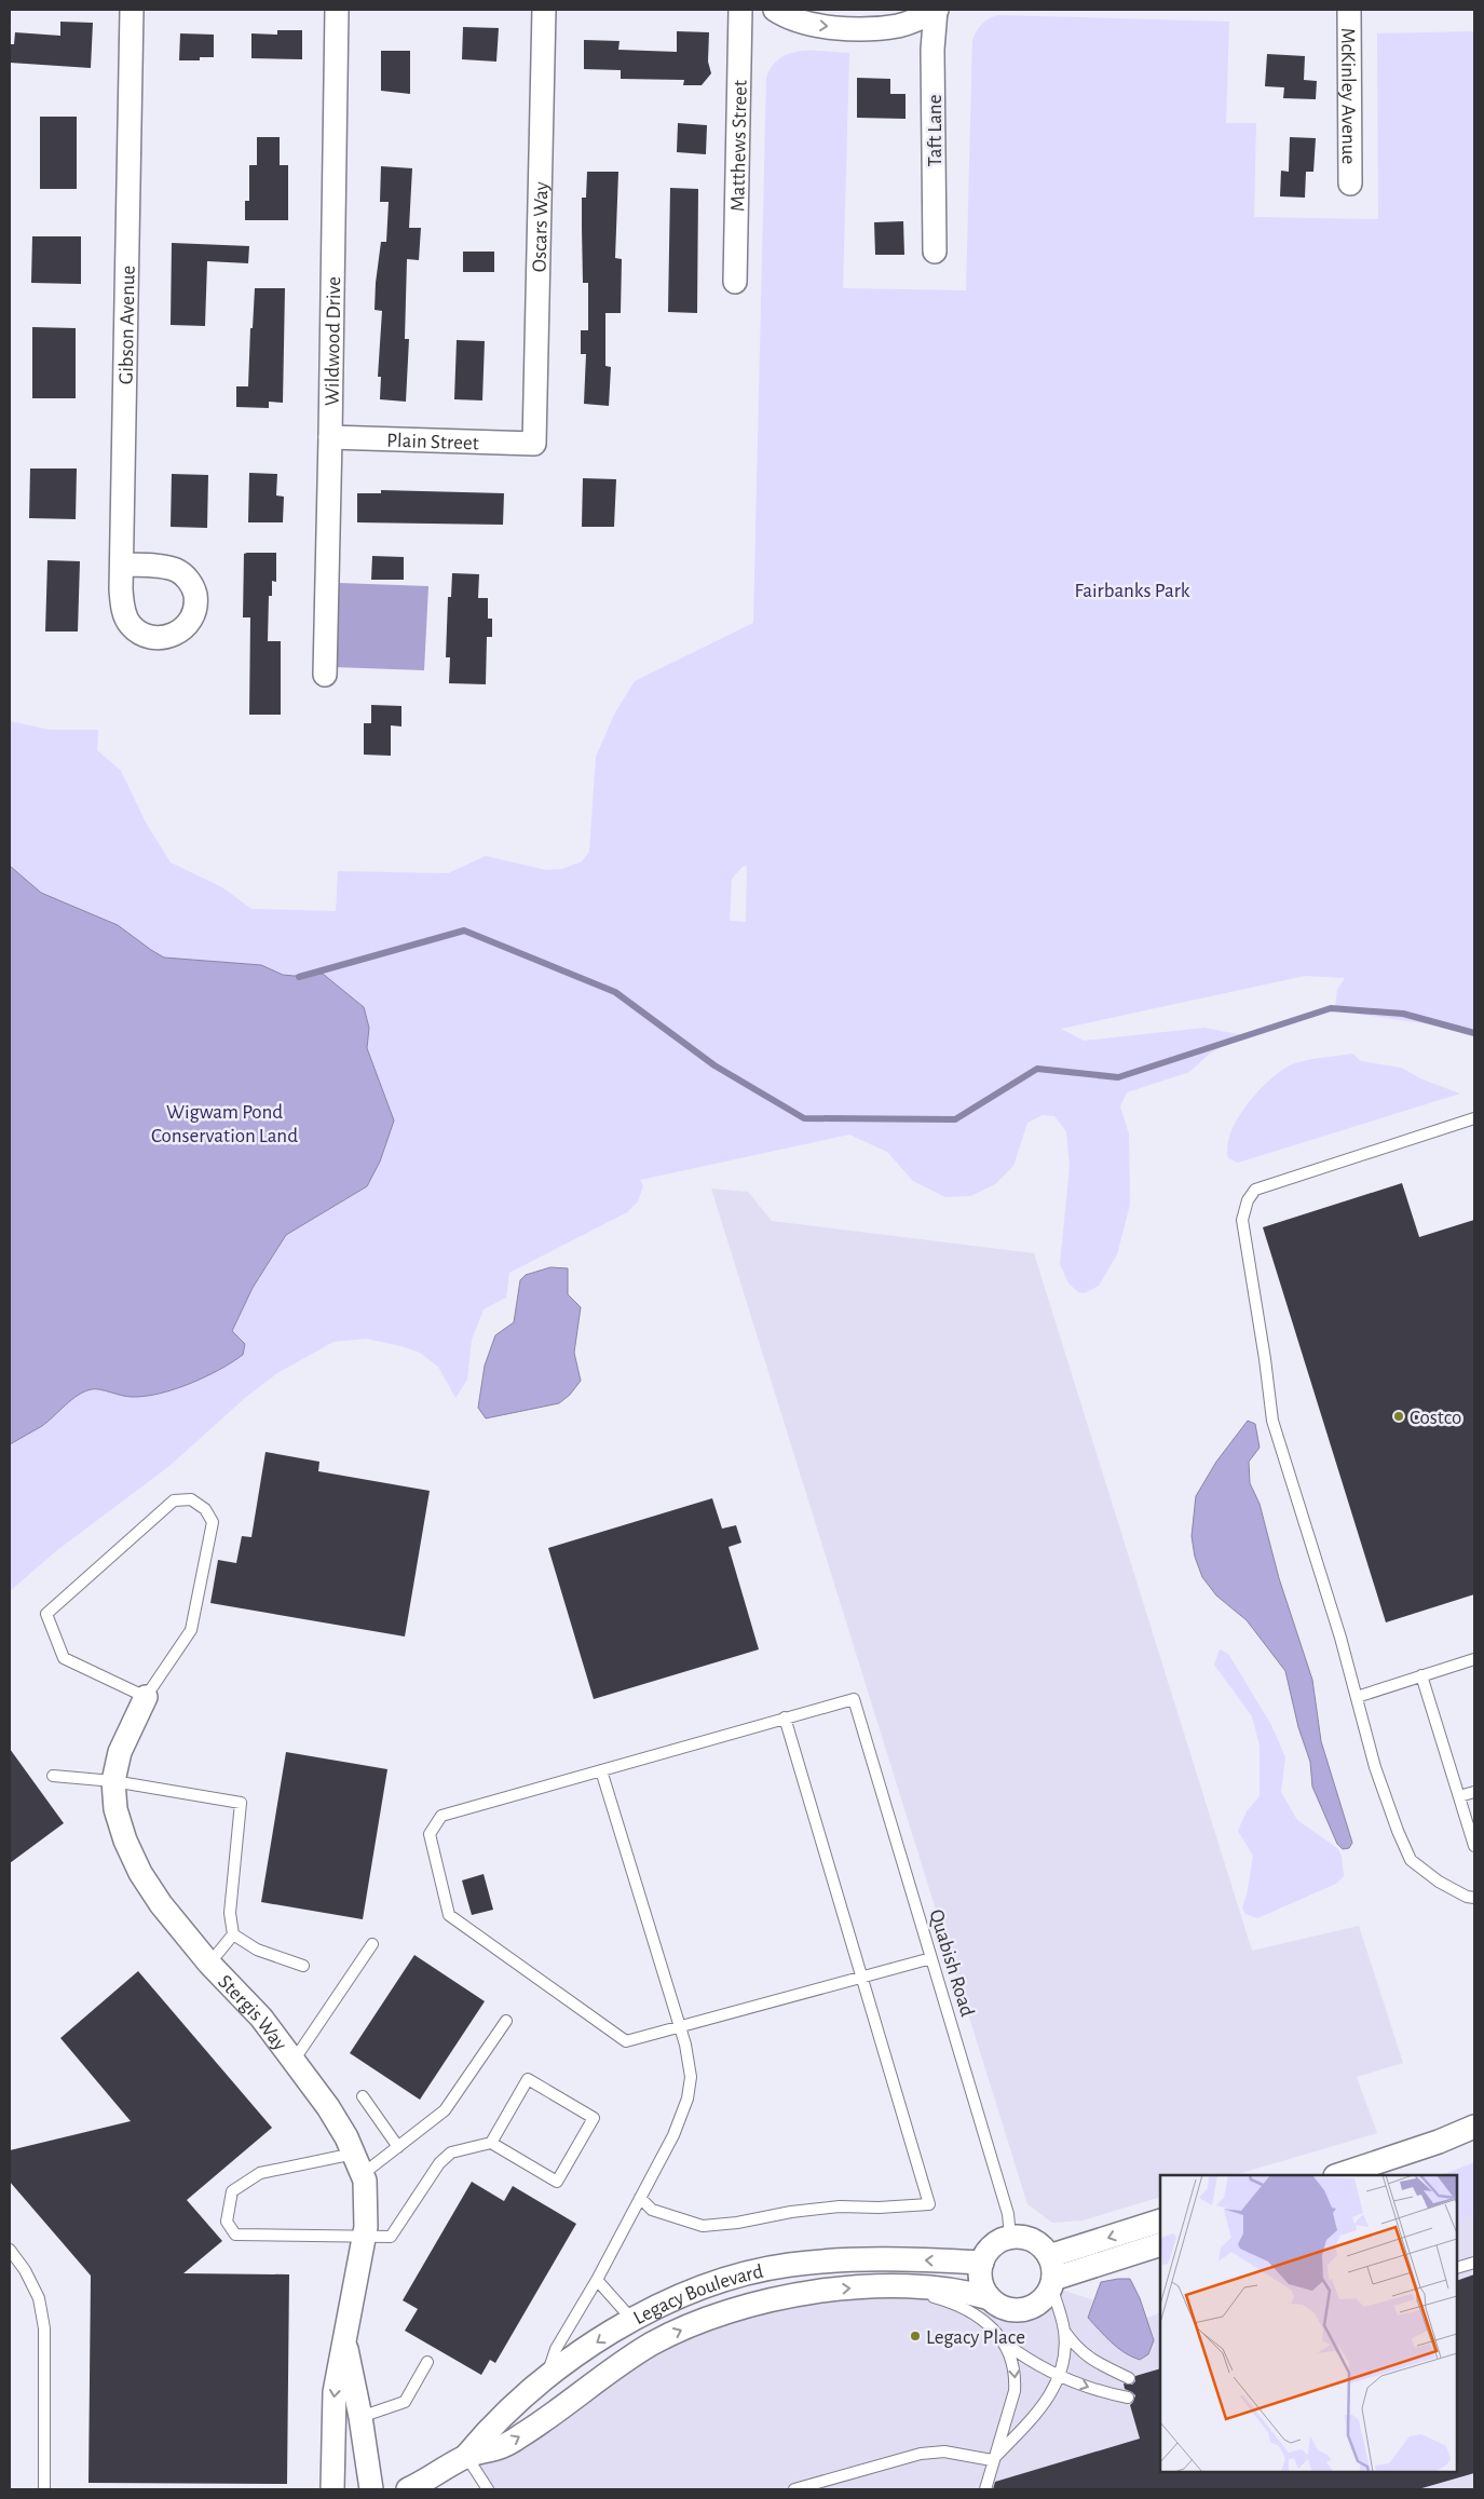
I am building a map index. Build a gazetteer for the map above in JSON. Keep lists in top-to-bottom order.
{
  "streets": {
    "street": [
      "McKinley Avenue",
      "Taft Lane",
      "Matthews Street",
      "Oscars Way",
      "Gibson Avenue",
      "Wildwood Drive",
      "Plain Street",
      "Stergis Way",
      "Legacy Boulevard"
    ],
    "lane": ["Quabish Road"]
  },
  "crossings": [
    ["Oscars Way", "Plain Street"],
    ["Wildwood Drive", "Plain Street"],
    ["Quabish Road", "Legacy Boulevard"]
  ],
  "parks": ["Fairbanks Park", "Wigwam Pond Conservation Land"],
  "places": ["Costco", "Legacy Place"]
}
